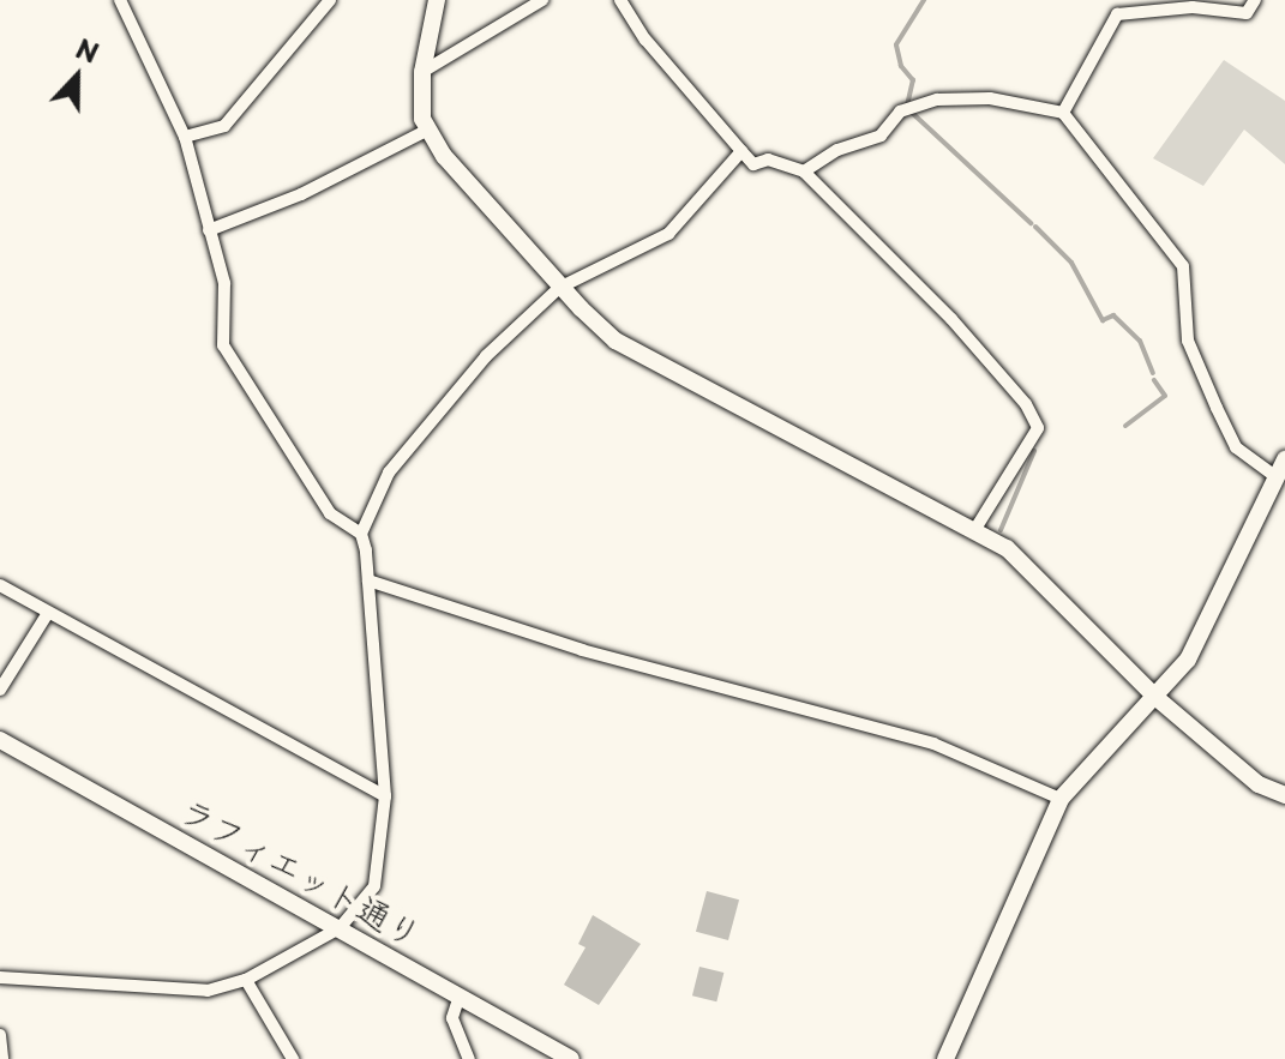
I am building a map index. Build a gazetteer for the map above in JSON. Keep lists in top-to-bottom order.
{
  "streets": {
    "street": ["ラフィエット通り"]
  },
  "north": "top"
}
